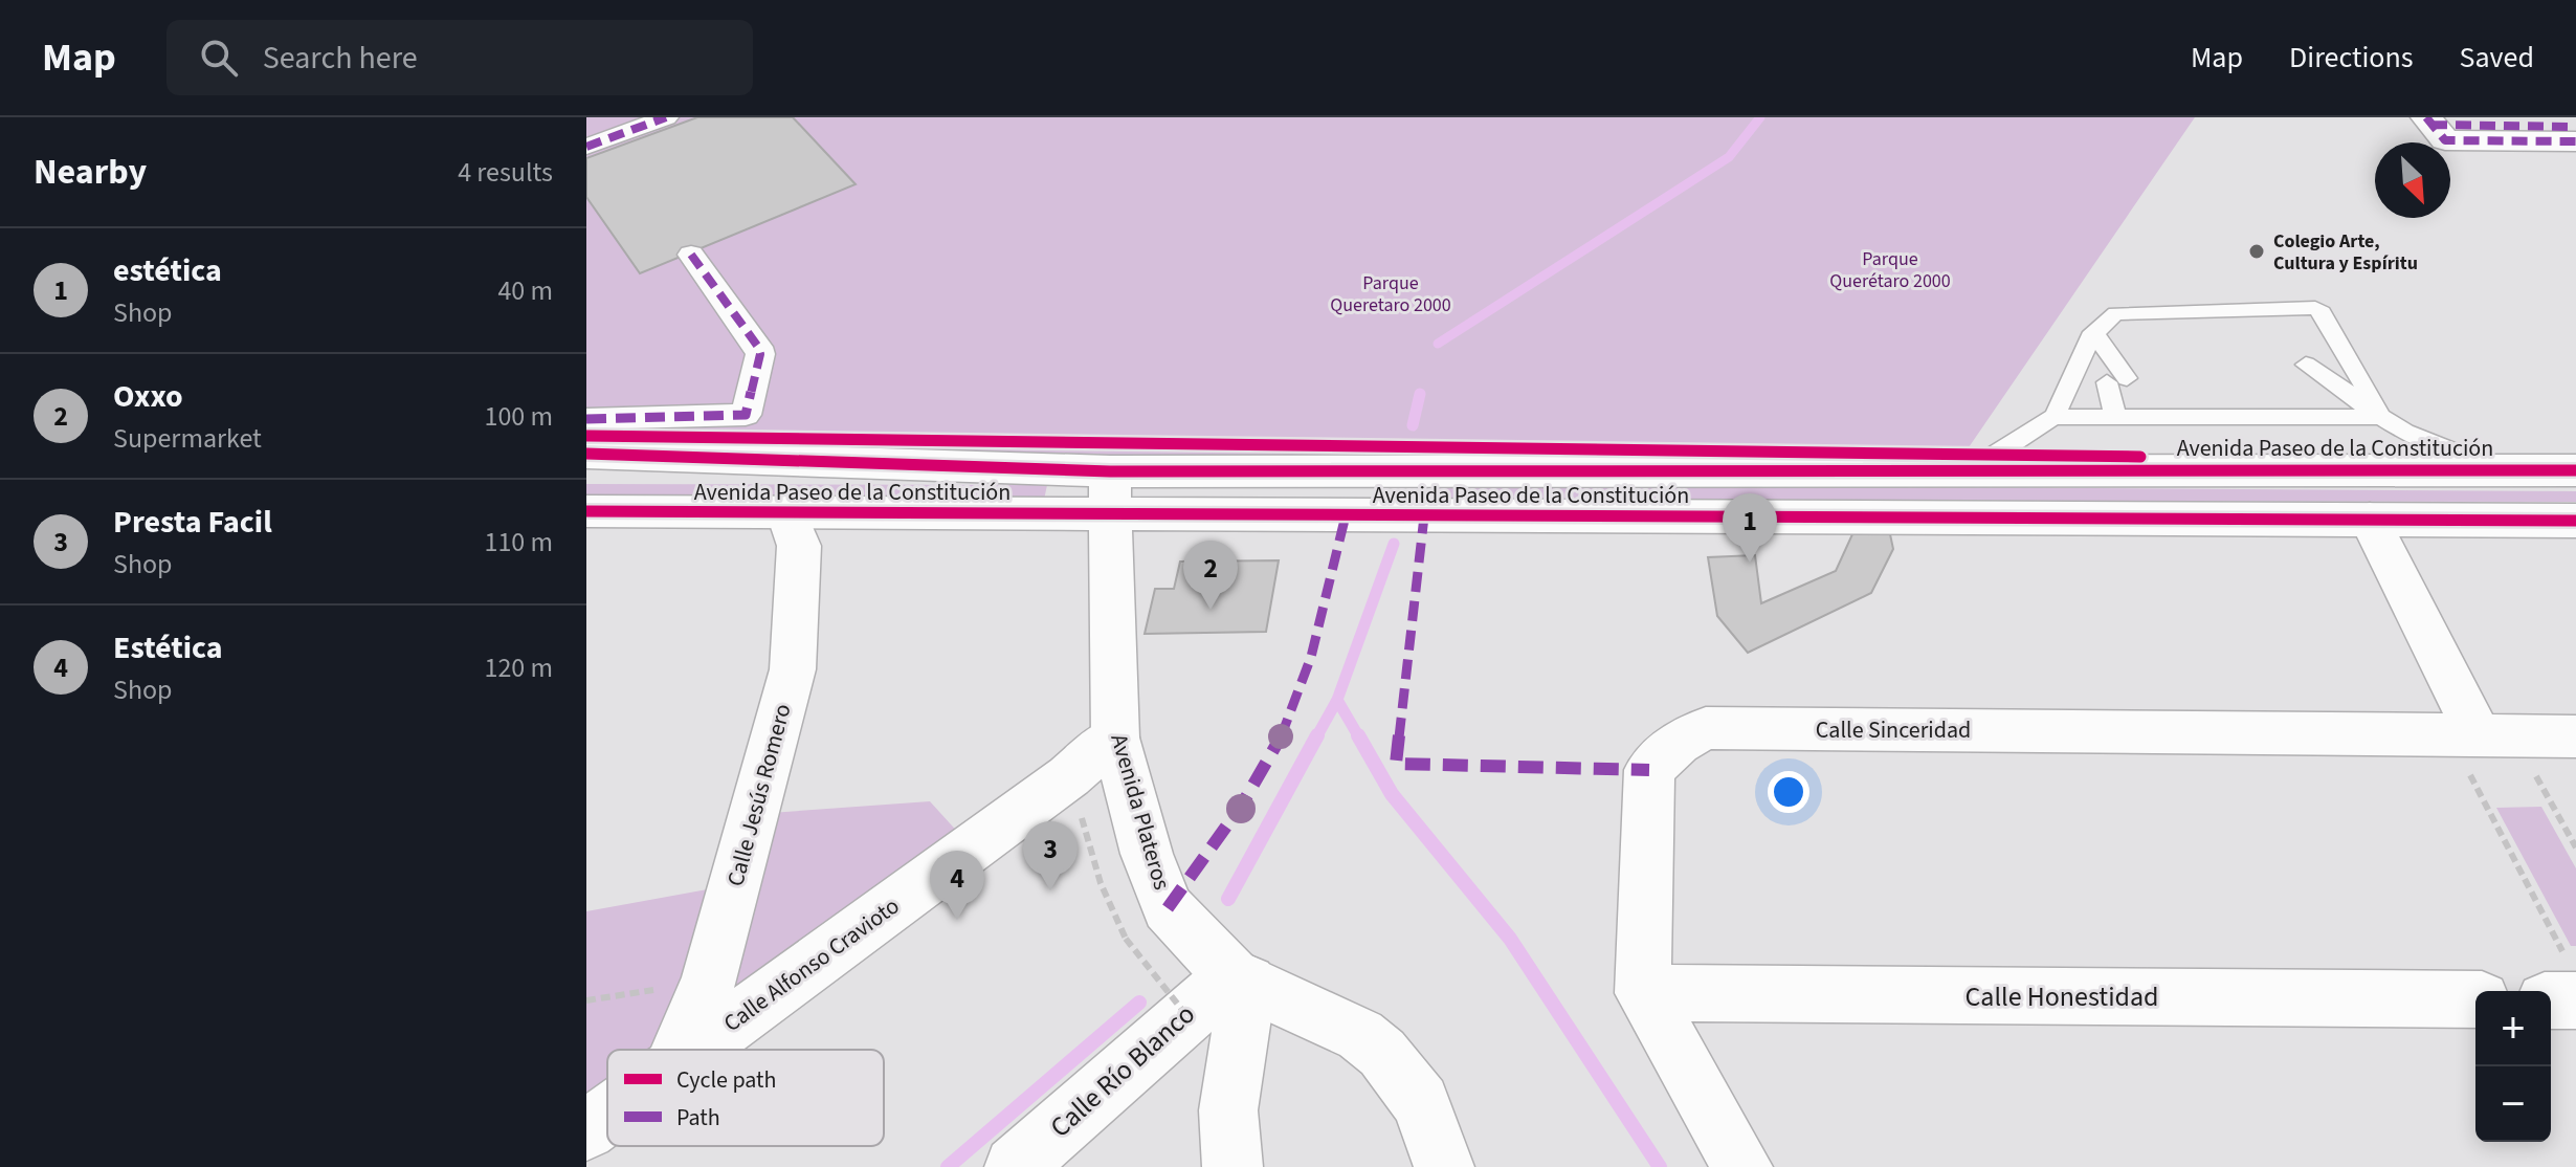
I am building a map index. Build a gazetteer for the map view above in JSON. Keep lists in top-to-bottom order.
{
  "streets": {
    "street": [
      "Avenida Paseo de la Constitución",
      "Calle Sinceridad",
      "Calle Jesús Romero",
      "Avenida Plateros",
      "Calle Alfonso Cravioto",
      "Calle Honestidad",
      "Calle Río Blanco"
    ]
  },
  "crossings": [
    ["Avenida Paseo de la Constitución", "Calle Jesús Romero"],
    ["Avenida Paseo de la Constitución", "Avenida Plateros"],
    ["Calle Sinceridad", "Calle Honestidad"],
    ["Avenida Plateros", "Calle Alfonso Cravioto"],
    ["Avenida Plateros", "Calle Río Blanco"]
  ],
  "parks": ["Parque Querétaro 2000", "Parque Queretaro 2000"],
  "places": ["Colegio Arte, Cultura y Espíritu"],
  "legend": ["Cycle path", "Path"],
  "north": "bottom right",
  "page": {
    "header": "Map",
    "search": "Search here",
    "nav": ["Map", "Directions", "Saved"],
    "heading": ["Nearby", "4 results"],
    "list": [
      {
        "mark": "1",
        "name": "estética",
        "note": "Shop",
        "value": "40 m"
      },
      {
        "mark": "2",
        "name": "Oxxo",
        "note": "Supermarket",
        "value": "100 m"
      },
      {
        "mark": "3",
        "name": "Presta Facil",
        "note": "Shop",
        "value": "110 m"
      },
      {
        "mark": "4",
        "name": "Estética",
        "note": "Shop",
        "value": "120 m"
      }
    ],
    "pins": [
      "1",
      "2",
      "3",
      "4"
    ],
    "map_buttons": ["+", "−"]
  }
}
